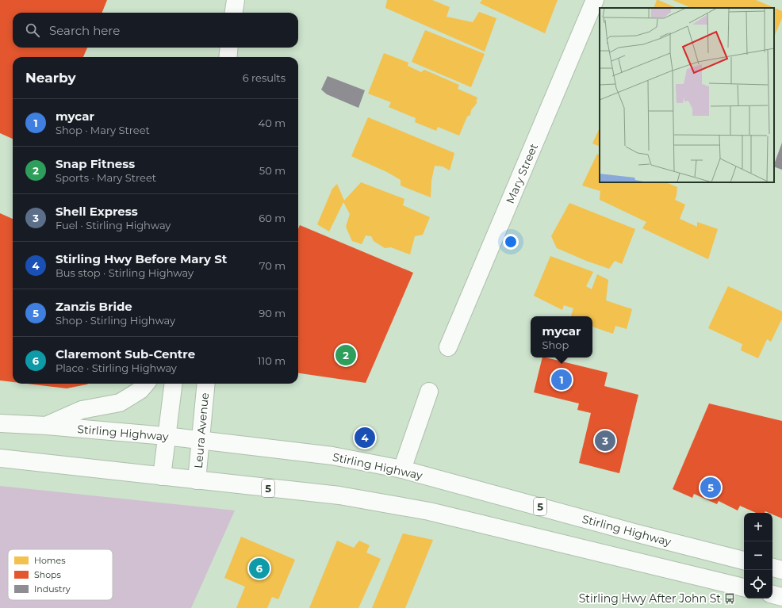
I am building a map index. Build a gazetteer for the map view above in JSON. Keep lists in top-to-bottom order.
{
  "streets": {
    "main road": [
      "Mary Street",
      "Leura Avenue",
      "Stirling Highway",
      "5"
    ]
  },
  "crossings": [
    ["Leura Avenue", "Stirling Highway"],
    ["Leura Avenue", "5"]
  ],
  "places": {
    "bus stop": ["Stirling Hwy After John St"]
  },
  "legend": ["Homes", "Shops", "Industry"],
  "page": {
    "search": "Search here",
    "heading": ["Nearby", "6 results"],
    "list": [
      {
        "mark": "1",
        "name": "mycar",
        "note": "Shop · Mary Street",
        "value": "40 m"
      },
      {
        "mark": "2",
        "name": "Snap Fitness",
        "note": "Sports · Mary Street",
        "value": "50 m"
      },
      {
        "mark": "3",
        "name": "Shell Express",
        "note": "Fuel · Stirling Highway",
        "value": "60 m"
      },
      {
        "mark": "4",
        "name": "Stirling Hwy Before Mary St",
        "note": "Bus stop · Stirling Highway",
        "value": "70 m"
      },
      {
        "mark": "5",
        "name": "Zanzis Bride",
        "note": "Shop · Stirling Highway",
        "value": "90 m"
      },
      {
        "mark": "6",
        "name": "Claremont Sub-Centre",
        "note": "Place · Stirling Highway",
        "value": "110 m"
      }
    ],
    "popup": ["mycar", "Shop"],
    "pins": [
      "2",
      "1",
      "4",
      "3",
      "5",
      "6"
    ],
    "map_buttons": ["+", "−"]
  }
}
